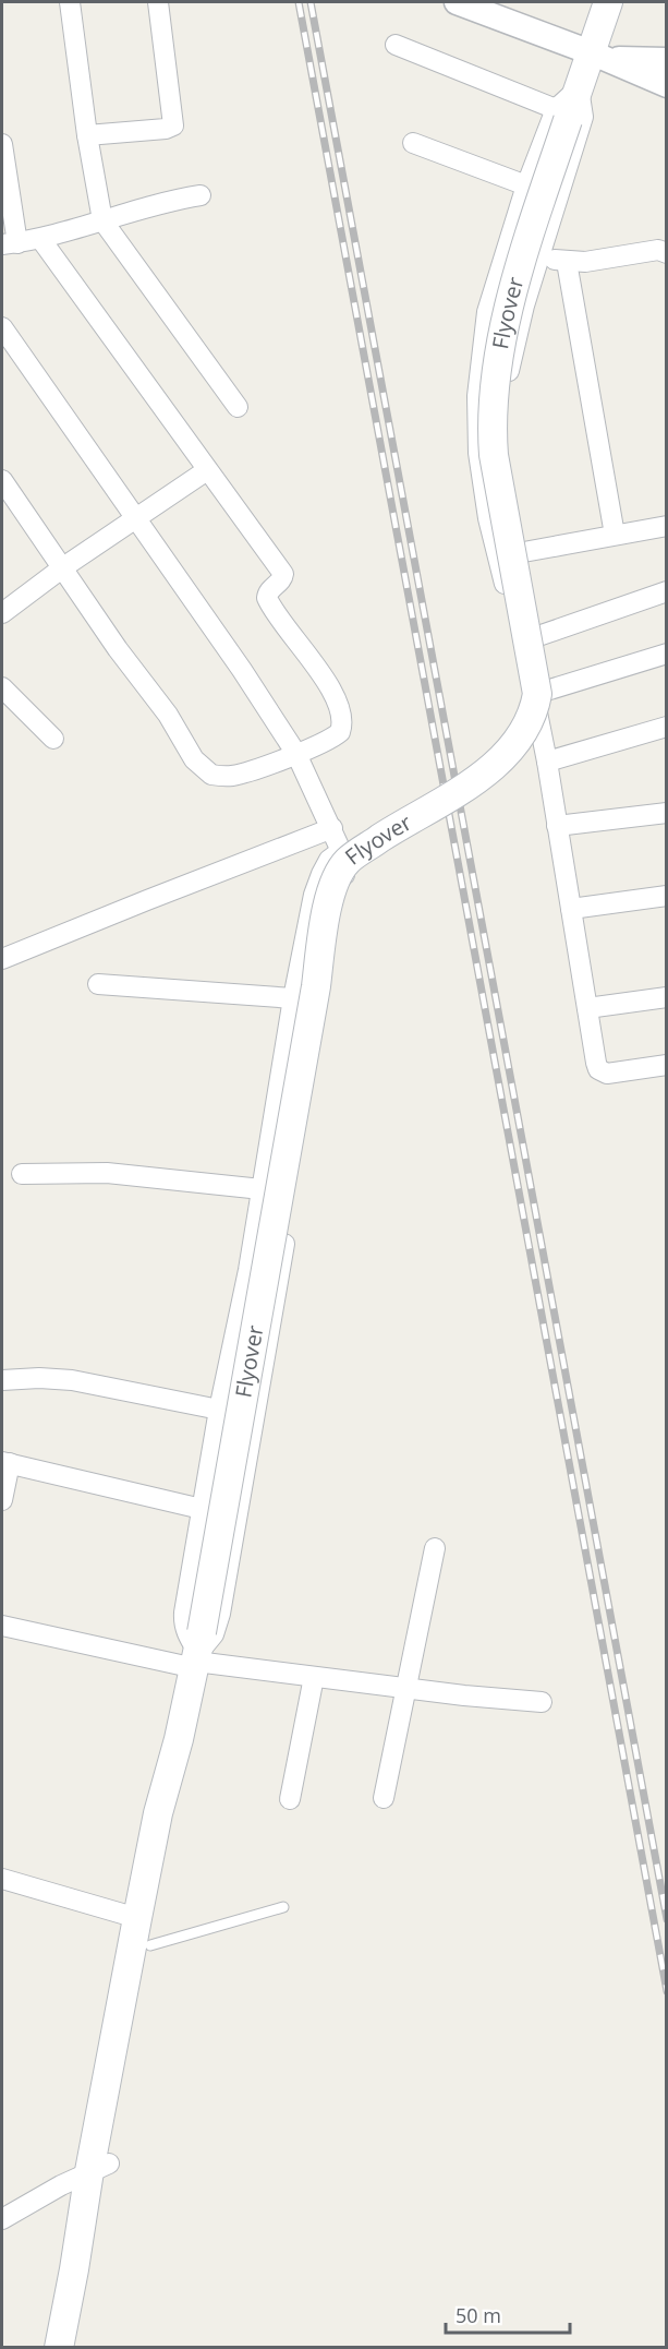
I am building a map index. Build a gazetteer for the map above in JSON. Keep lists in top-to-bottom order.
{
  "streets": {
    "main road": ["Flyover"]
  },
  "scale_bar": "50 m"
}
